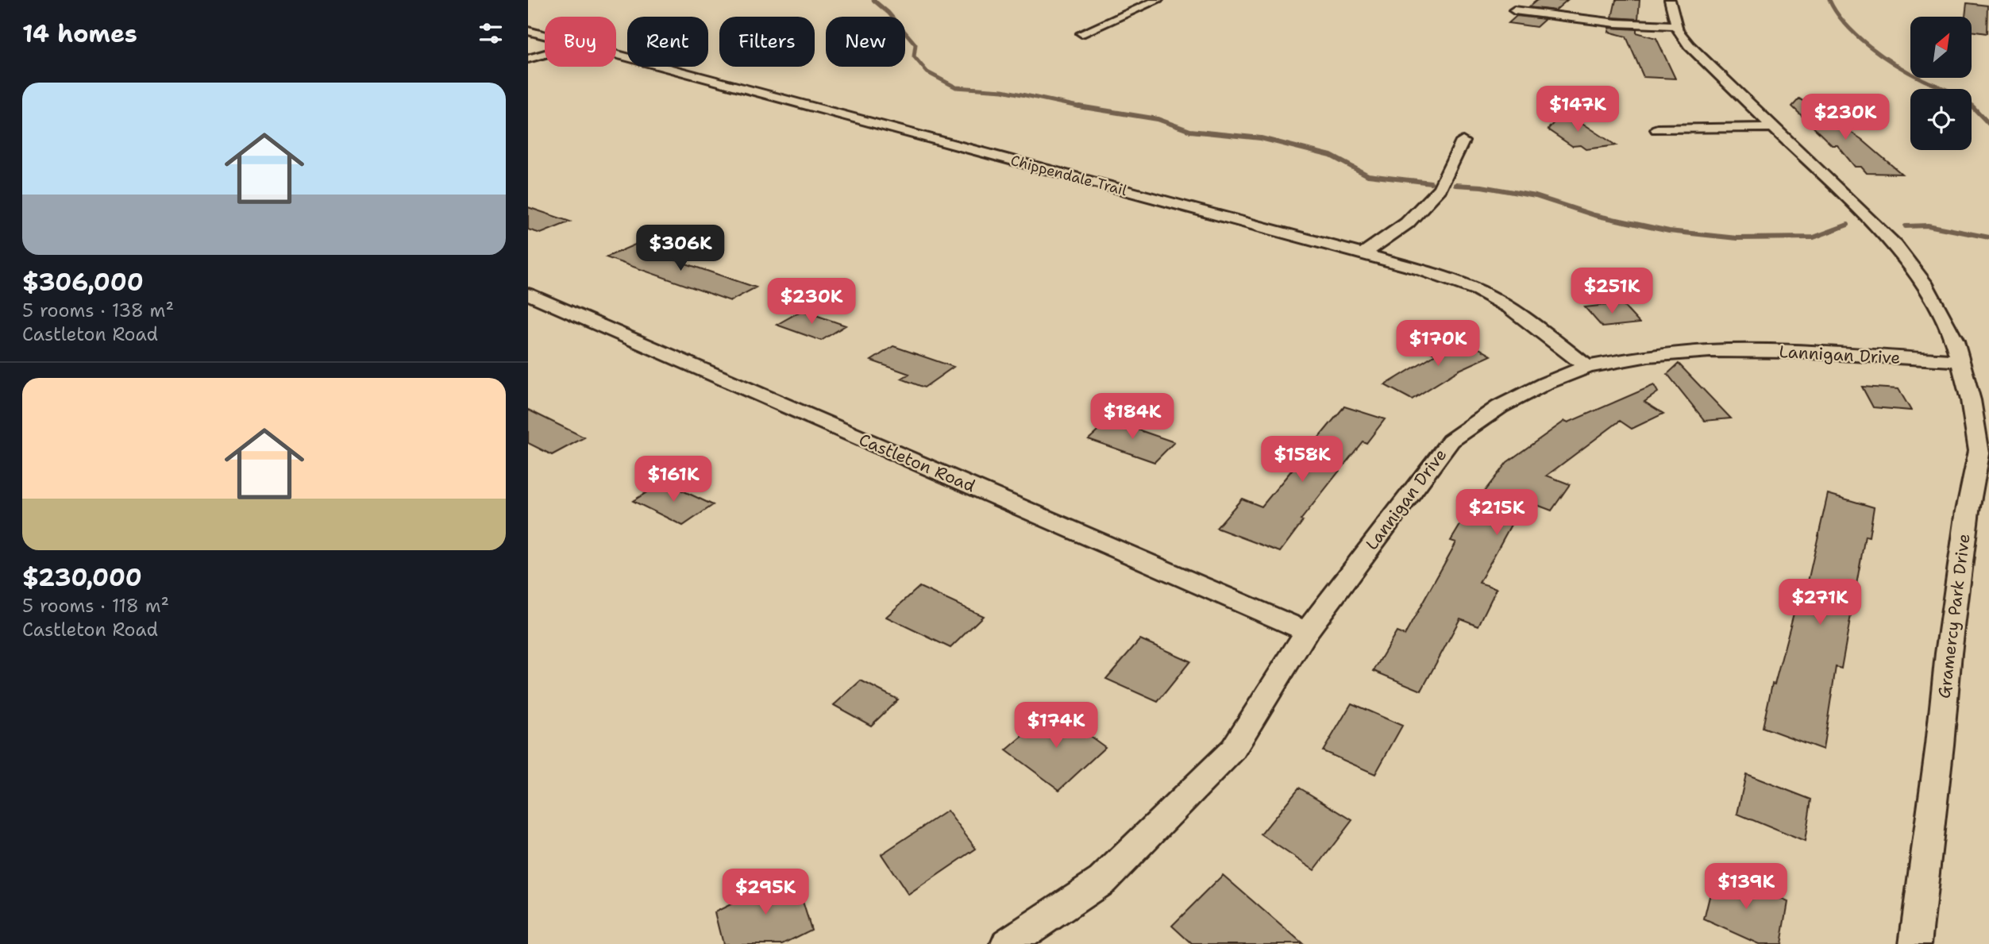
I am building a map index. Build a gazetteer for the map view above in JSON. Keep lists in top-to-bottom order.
{
  "streets": {
    "street": [
      "Chippendale Trail",
      "Lannigan Drive",
      "Castleton Road",
      "Gramercy Park Drive"
    ]
  },
  "crossings": [
    ["Chippendale Trail", "Lannigan Drive"],
    ["Lannigan Drive", "Castleton Road"],
    ["Lannigan Drive", "Gramercy Park Drive"]
  ],
  "north": "top right",
  "page": {
    "heading": "14 homes",
    "chip": [
      "Buy",
      "Rent",
      "Filters",
      "New"
    ],
    "list": [
      {
        "name": "$306,000",
        "note": "5 rooms · 138 m² · Castleton Road"
      },
      {
        "name": "$230,000",
        "note": "5 rooms · 118 m² · Castleton Road"
      }
    ],
    "price": [
      "$147K",
      "$230K",
      "$306K",
      "$251K",
      "$230K",
      "$170K",
      "$184K",
      "$158K",
      "$161K",
      "$215K",
      "$271K",
      "$174K",
      "$139K",
      "$295K"
    ]
  }
}
